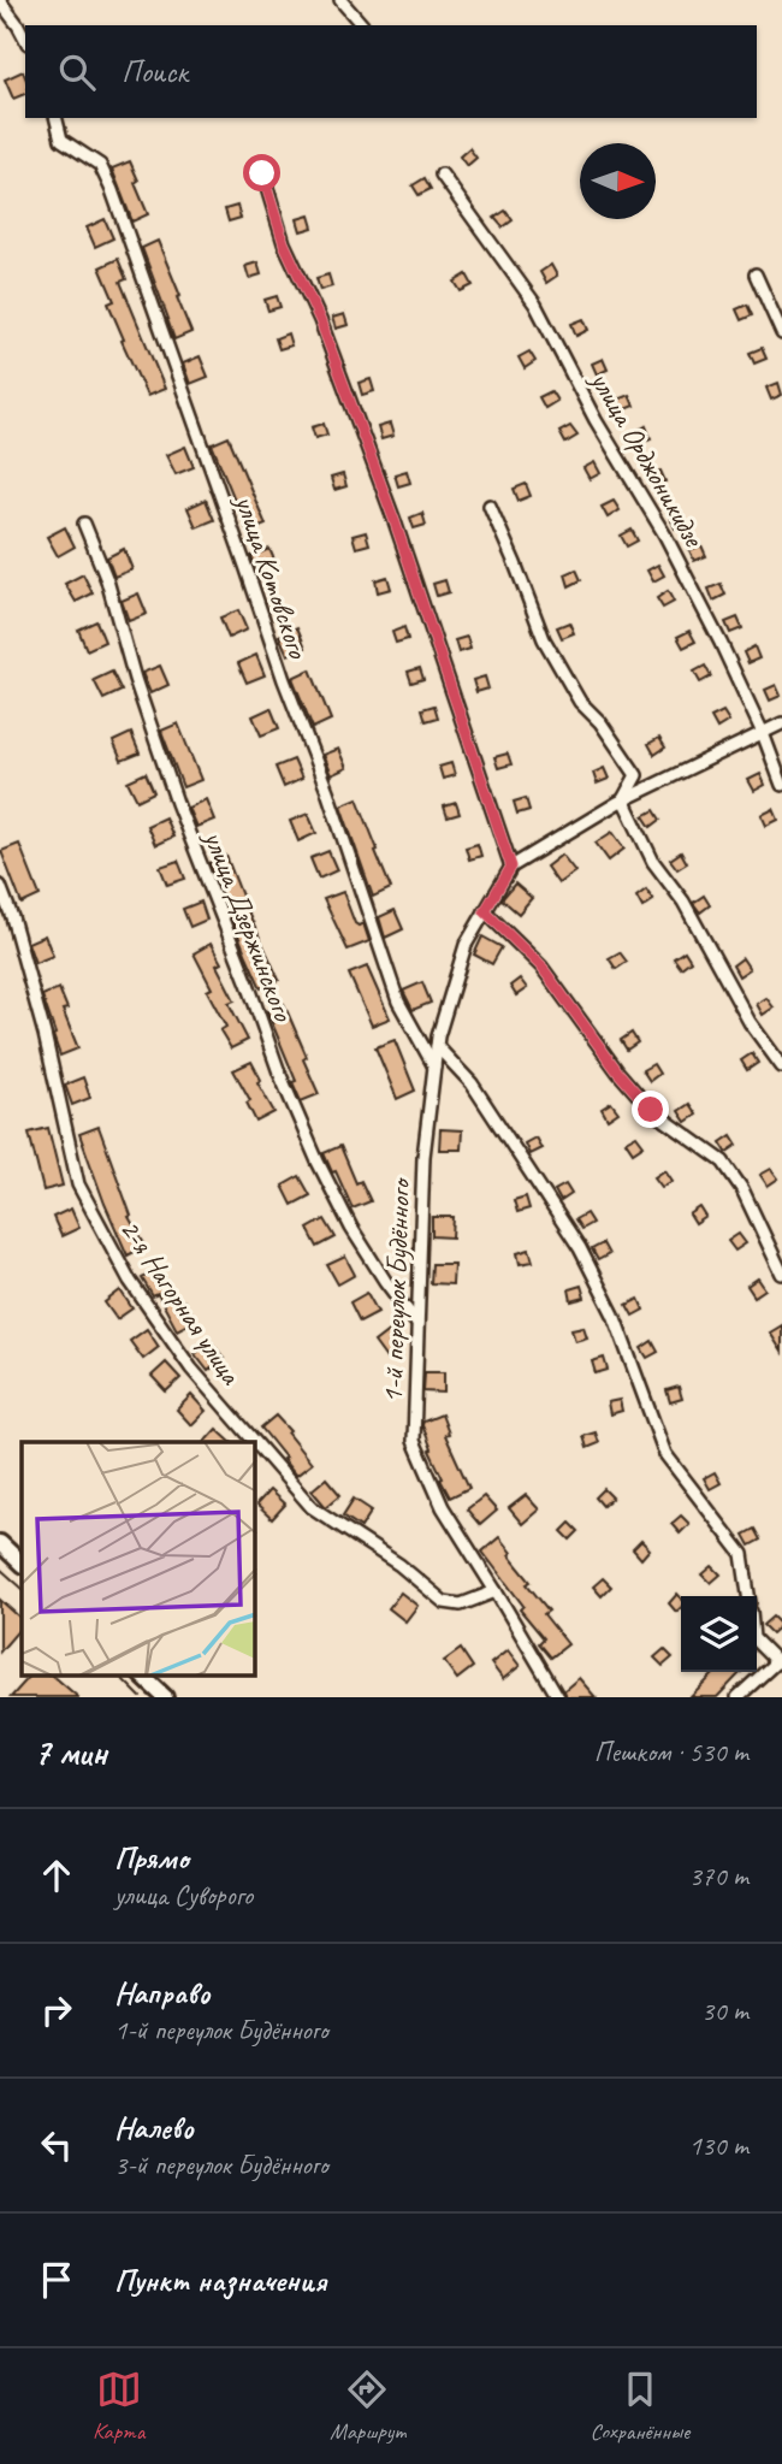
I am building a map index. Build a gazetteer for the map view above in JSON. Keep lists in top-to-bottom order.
{
  "streets": {
    "street": [
      "улица Орджоникидзе",
      "улица Котовского",
      "улица Дзержинского",
      "1-й переулок Будённого",
      "2-я Нагорная улица"
    ]
  },
  "crossings": [
    ["улица Котовского", "1-й переулок Будённого"],
    ["улица Дзержинского", "1-й переулок Будённого"],
    ["1-й переулок Будённого", "2-я Нагорная улица"]
  ],
  "north": "right",
  "page": {
    "search": "Поиск",
    "heading": ["7 мин", "Пешком · 530 m"],
    "list": [
      ["Прямо", "улица Суворого", "370 m"],
      ["Направо", "1-й переулок Будённого", "30 m"],
      ["Налево", "3-й переулок Будённого", "130 m"],
      "Пункт назначения"
    ],
    "nav": ["Карта", "Маршрут", "Сохранённые"]
  }
}
